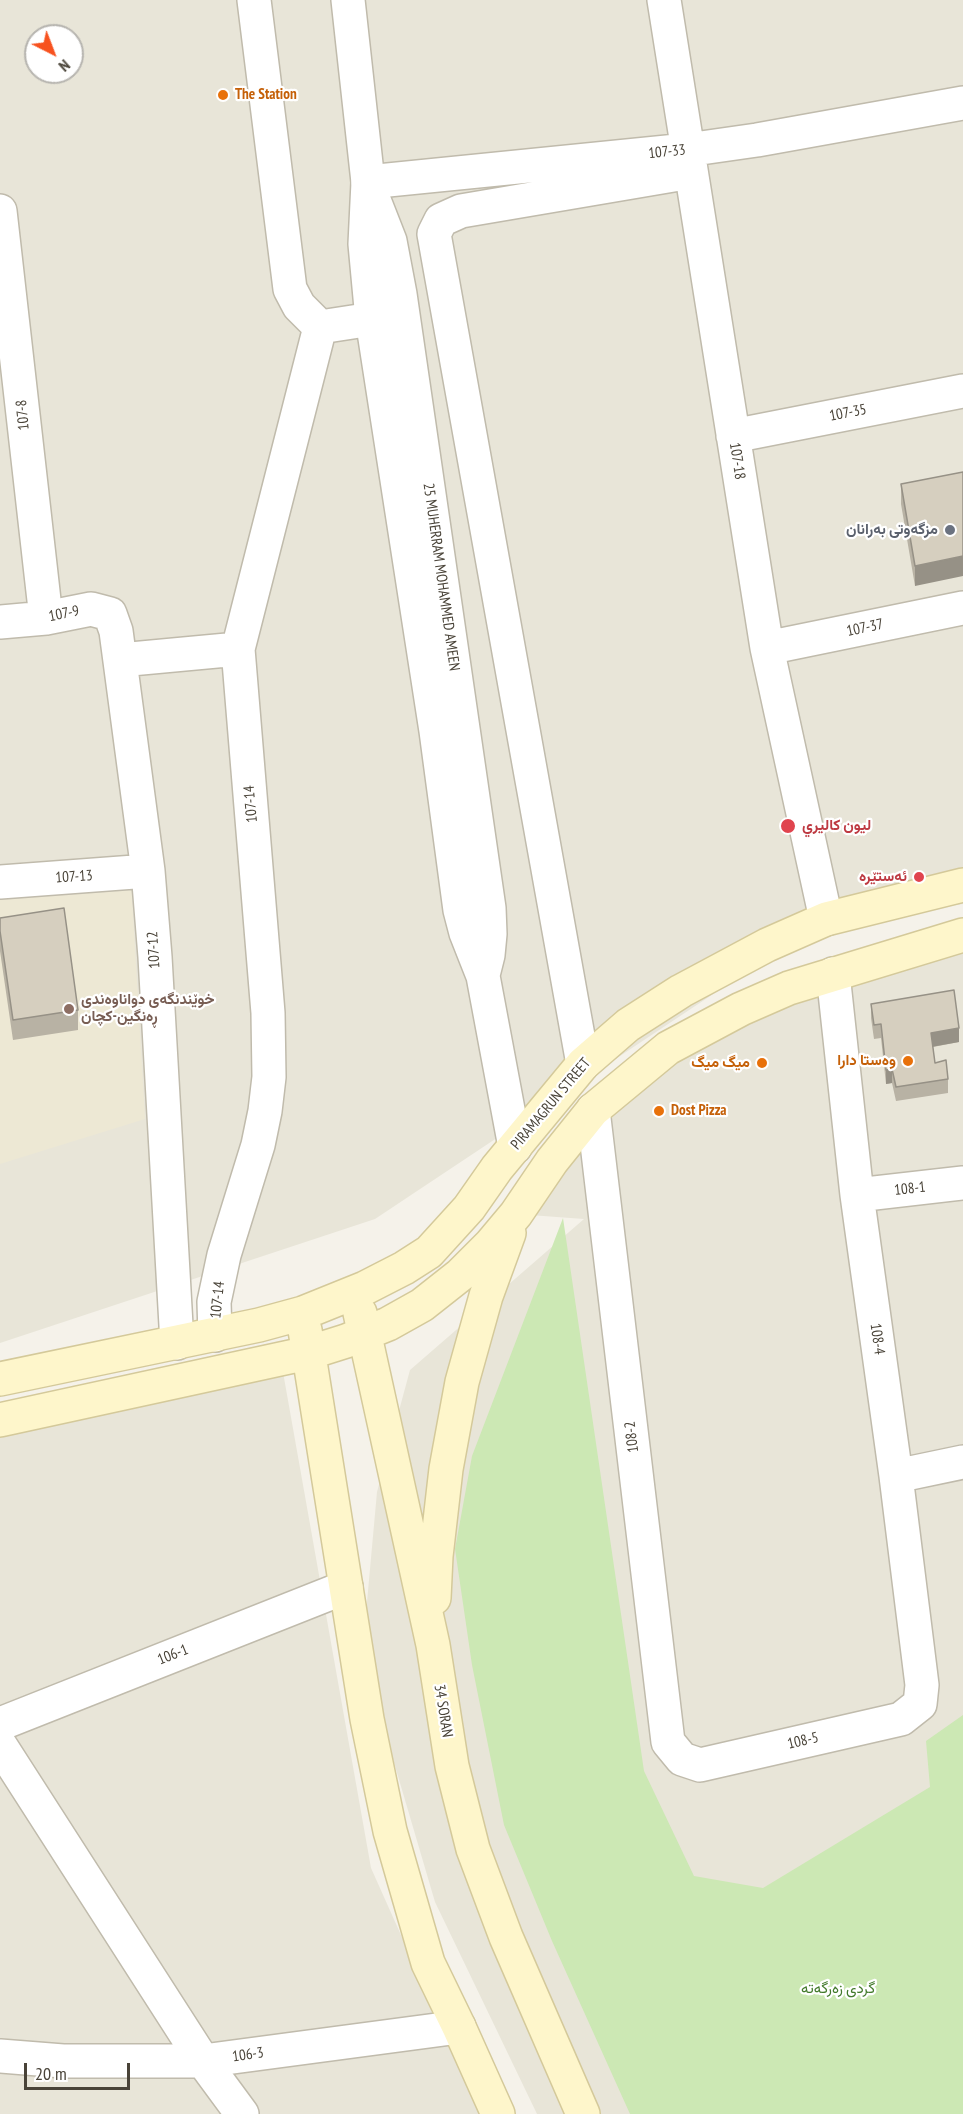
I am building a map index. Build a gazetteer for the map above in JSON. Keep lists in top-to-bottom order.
{
  "streets": {
    "main road": ["PIRAMAGRUN STREET", "34 SORAN"],
    "street": [
      "107-33",
      "107-35",
      "107-8",
      "107-18",
      "25 MUHERRAM MOHAMMED AMEEN",
      "107-9",
      "107-37",
      "107-14",
      "107-13",
      "107-12",
      "108-1",
      "108-4",
      "108-2",
      "106-1",
      "108-5",
      "106-3"
    ]
  },
  "crossings": [
    ["107-33", "107-18"],
    ["107-33", "25 MUHERRAM MOHAMMED AMEEN"],
    ["107-35", "107-18"],
    ["107-8", "107-9"],
    ["107-18", "107-37"],
    ["107-18", "PIRAMAGRUN STREET"],
    ["25 MUHERRAM MOHAMMED AMEEN", "PIRAMAGRUN STREET"],
    ["107-9", "107-12"],
    ["107-14", "PIRAMAGRUN STREET"],
    ["107-13", "107-12"],
    ["107-12", "PIRAMAGRUN STREET"],
    ["PIRAMAGRUN STREET", "34 SORAN"],
    ["108-1", "108-4"],
    ["108-4", "108-5"],
    ["108-2", "108-5"]
  ],
  "parks": ["گردی زەرگەتە"],
  "places": [
    "The Station",
    "مزگەوتی بەرانان",
    "ليون كاليري",
    "ئەستێرە",
    "خوێندنگەی دواناوەندی ڕەنگین-کچان",
    "وەستا دارا",
    "میگ میگ",
    "Dost Pizza"
  ],
  "scale_bar": "20 m",
  "north": "bottom right"
}
